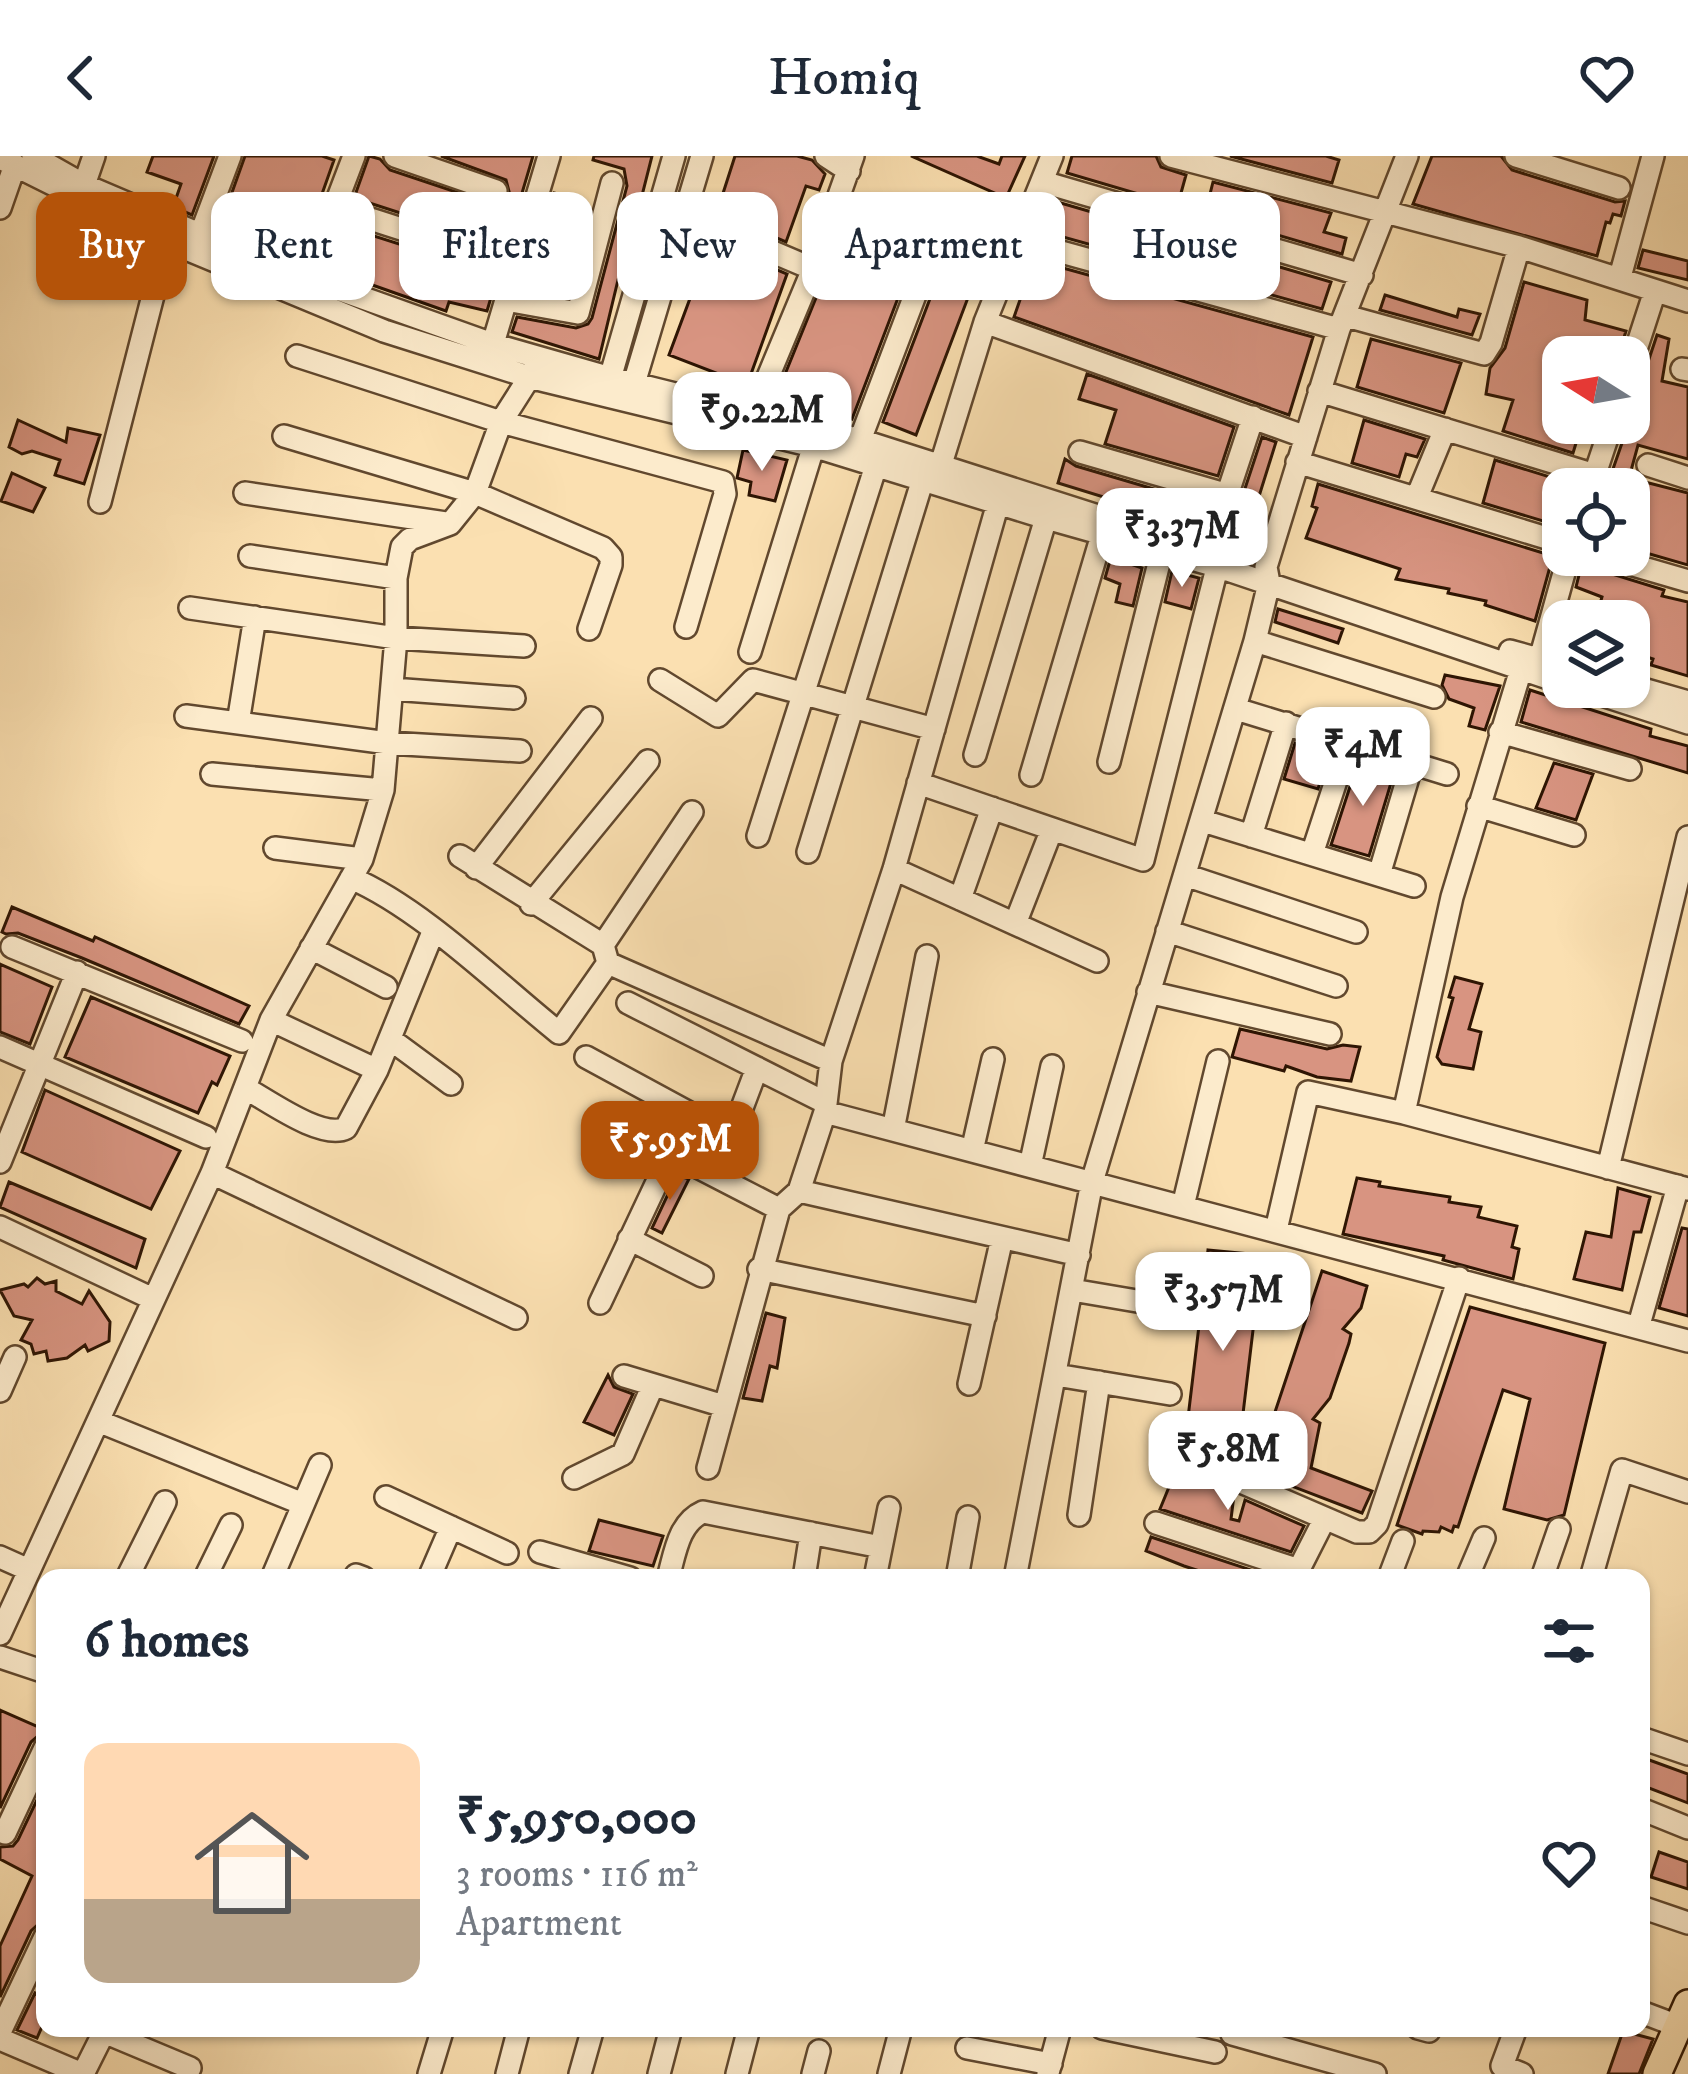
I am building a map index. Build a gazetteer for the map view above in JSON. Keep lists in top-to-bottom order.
{
  "north": "left",
  "page": {
    "header": "Homiq",
    "chip": [
      "Buy",
      "Rent",
      "Filters",
      "New",
      "Apartment",
      "House"
    ],
    "price": [
      "₹9.22M",
      "₹3.37M",
      "₹4M",
      "₹5.95M",
      "₹3.57M",
      "₹5.8M"
    ],
    "heading": "6 homes",
    "list": [
      {
        "name": "₹5,950,000",
        "note": "3 rooms · 116 m² · Apartment"
      }
    ]
  }
}
